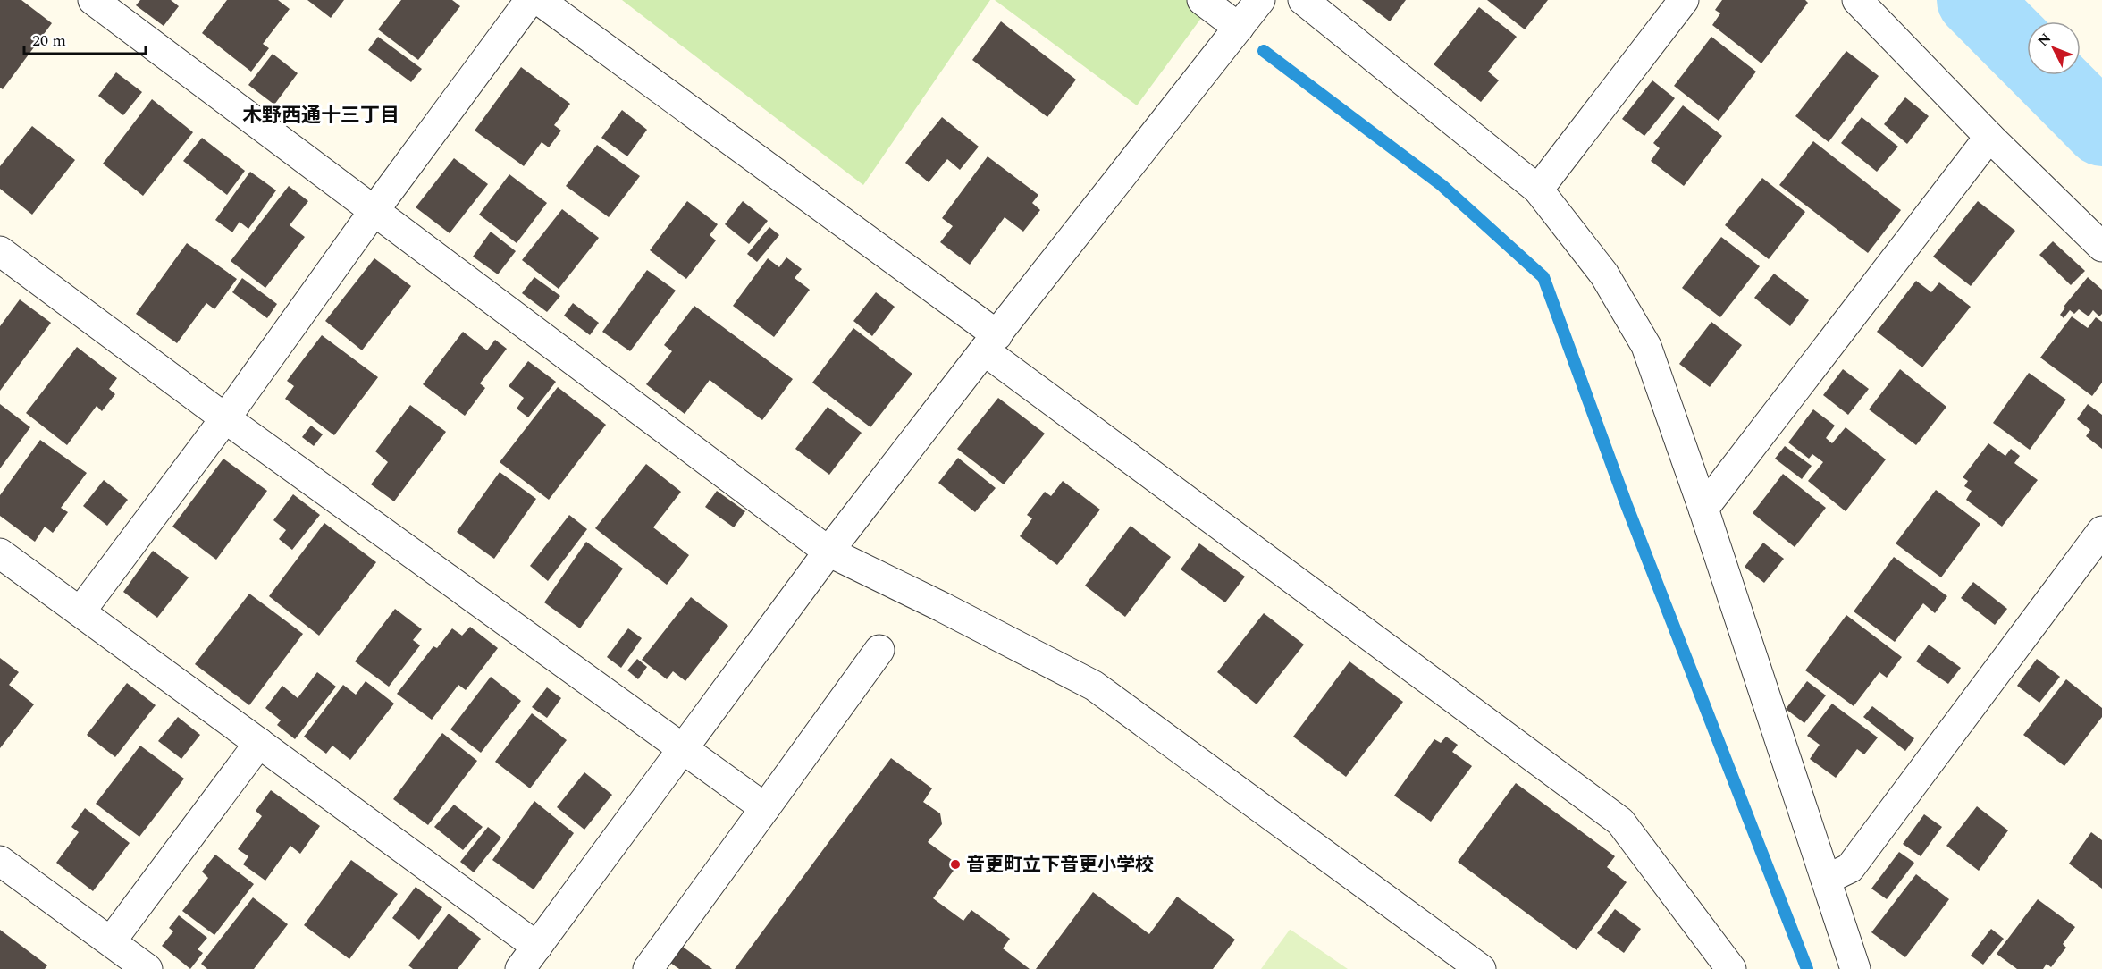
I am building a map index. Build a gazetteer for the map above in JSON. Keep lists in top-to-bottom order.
{
  "districts": ["木野西通十三丁目"],
  "places": ["音更町立下音更小学校"],
  "scale_bar": "20 m",
  "north": "top left"
}
